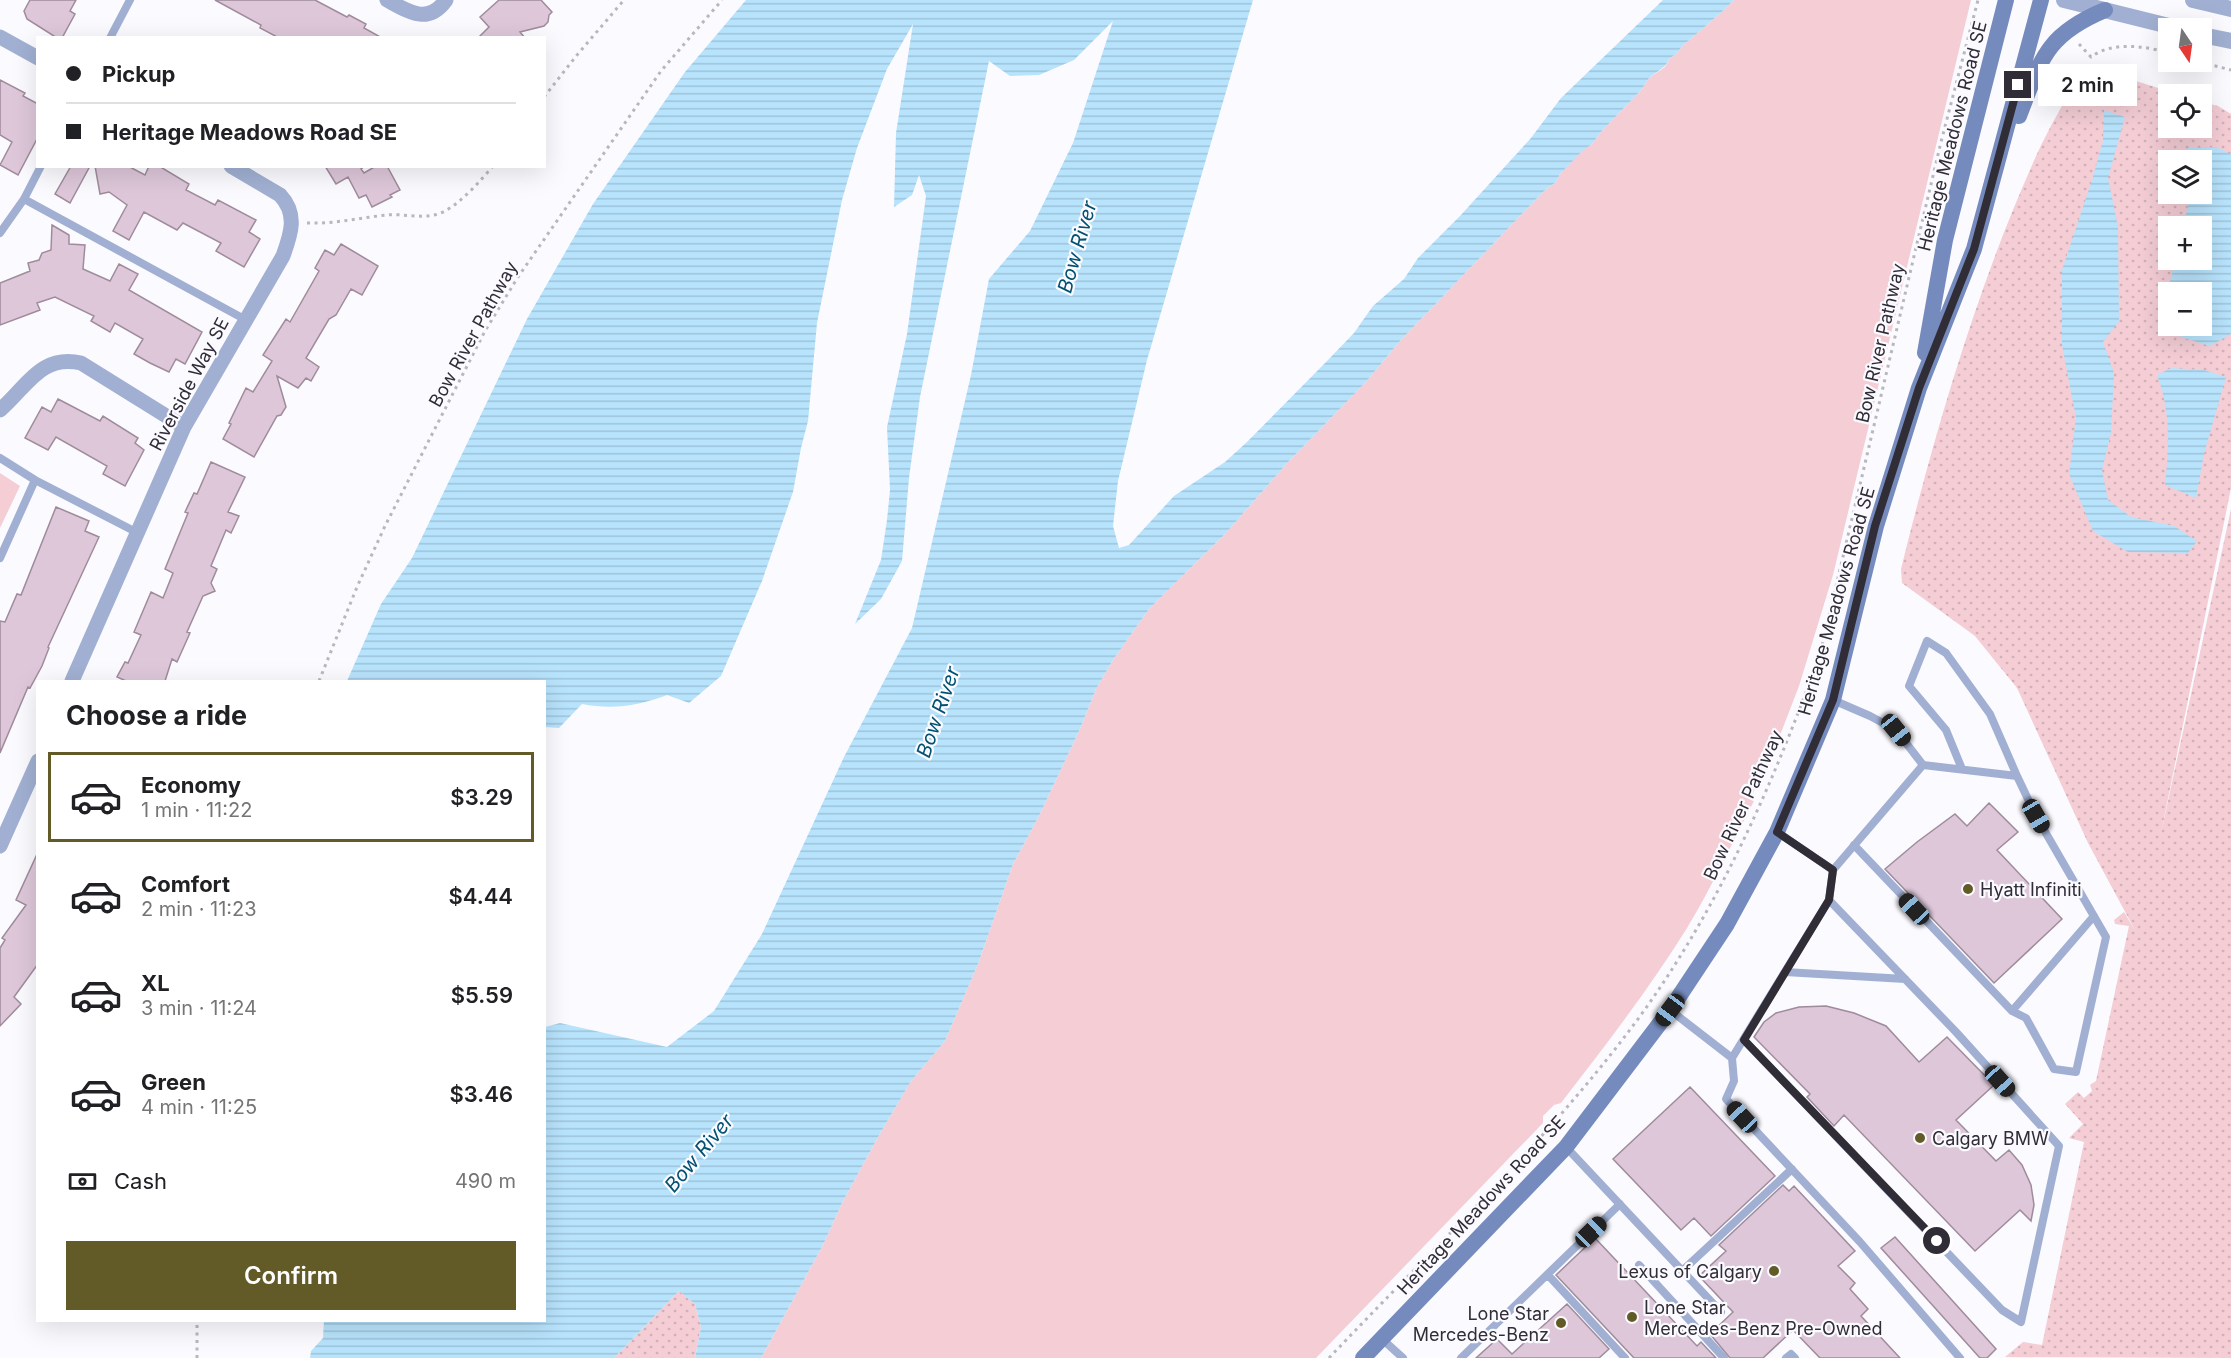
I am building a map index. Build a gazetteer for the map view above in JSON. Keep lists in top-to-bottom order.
{
  "streets": {
    "main road": ["Heritage Meadows Road SE"],
    "street": ["Riverside Way SE"],
    "path": ["Bow River Pathway"]
  },
  "water": ["Bow River"],
  "places": [
    "Hyatt Infiniti",
    "Calgary BMW",
    "Lexus of Calgary",
    "Lone Star Mercedes-Benz Pre-Owned",
    "Lone Star Mercedes-Benz"
  ],
  "north": "bottom",
  "page": {
    "map_buttons": ["+", "−"],
    "banner": ["Pickup", "Heritage Meadows Road SE"],
    "bubble": "2 min",
    "heading": "Choose a ride",
    "list": [
      {
        "name": "Economy",
        "note": "1 min · 11:22",
        "value": "$3.29"
      },
      {
        "name": "Comfort",
        "note": "2 min · 11:23",
        "value": "$4.44"
      },
      {
        "name": "XL",
        "note": "3 min · 11:24",
        "value": "$5.59"
      },
      {
        "name": "Green",
        "note": "4 min · 11:25",
        "value": "$3.46"
      }
    ],
    "pay": ["Cash", "490 m"],
    "buttons": "Confirm"
  }
}
